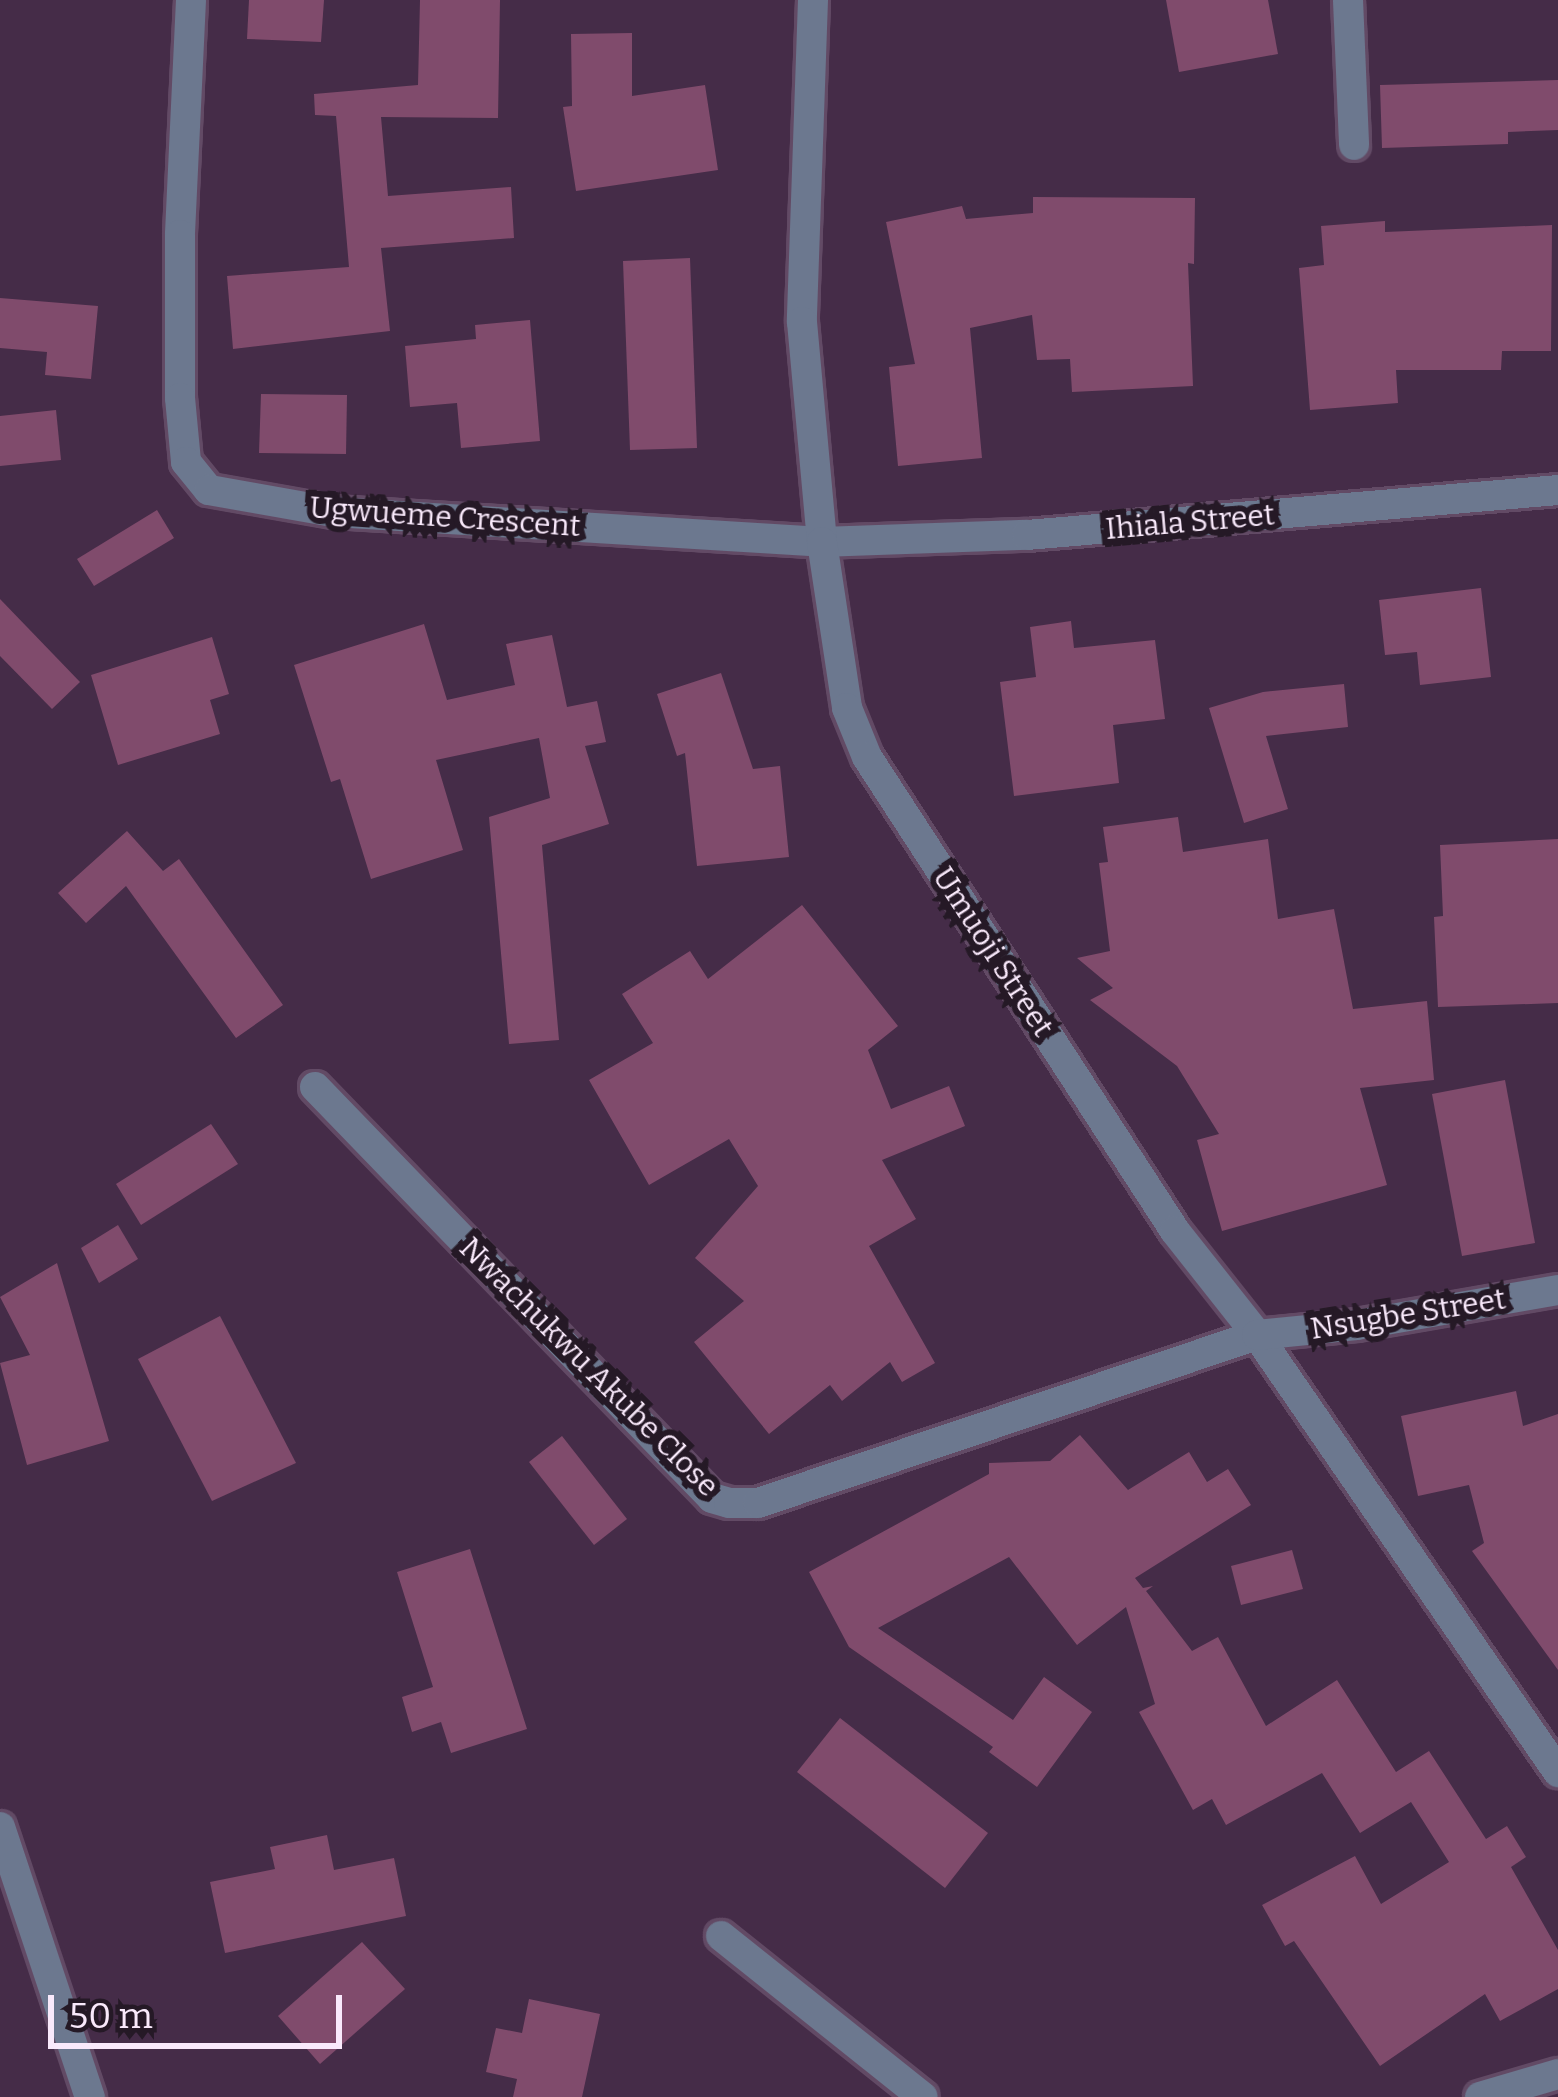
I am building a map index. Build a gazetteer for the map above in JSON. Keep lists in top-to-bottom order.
{
  "streets": {
    "street": [
      "Ugwueme Crescent",
      "Ihiala Street",
      "Umuoji Street",
      "Nsugbe Street",
      "Nwachukwu Akube Close"
    ]
  },
  "crossings": [
    ["Ugwueme Crescent", "Ihiala Street"],
    ["Ugwueme Crescent", "Umuoji Street"],
    ["Ihiala Street", "Umuoji Street"],
    ["Umuoji Street", "Nsugbe Street"],
    ["Umuoji Street", "Nwachukwu Akube Close"],
    ["Nsugbe Street", "Nwachukwu Akube Close"]
  ],
  "scale_bar": "50 m"
}
